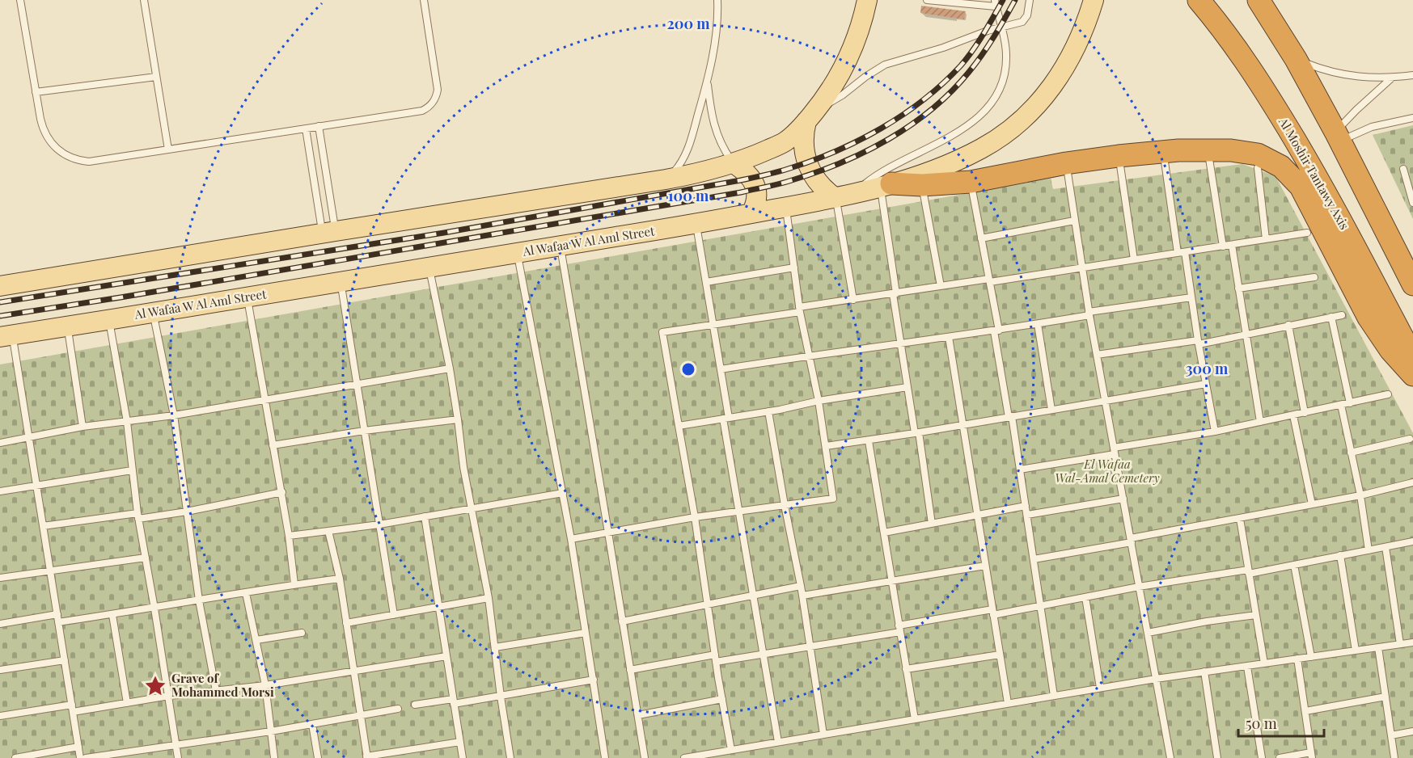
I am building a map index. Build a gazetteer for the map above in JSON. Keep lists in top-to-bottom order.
{
  "streets": {
    "highway": ["Al Moshir Tantawy Axis"],
    "main road": ["Al Wafaa W Al Aml Street"]
  },
  "parks": ["El Wafaa Wal-Amal Cemetery"],
  "places": {
    "place": ["Grave of Mohammed Morsi"]
  },
  "scale_bar": "50 m",
  "rings": ["200 m", "100 m", "300 m"]
}
